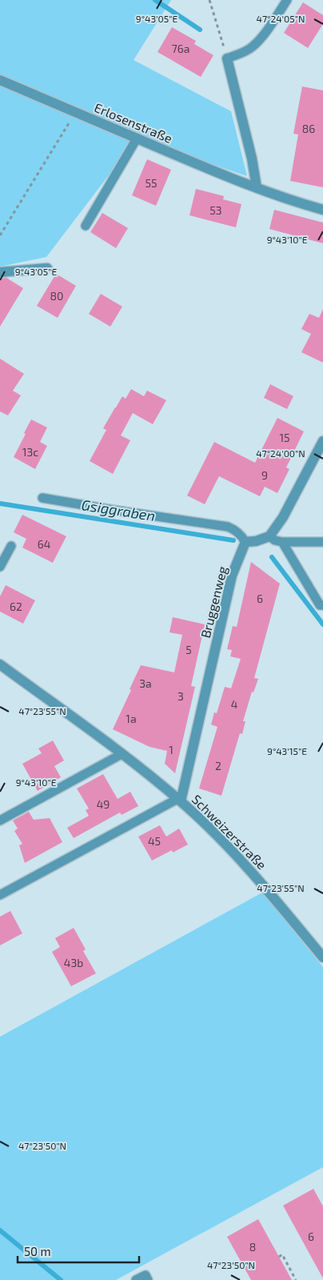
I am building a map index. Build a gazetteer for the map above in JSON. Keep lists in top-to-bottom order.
{
  "streets": {
    "street": ["Erlosenstraße", "Bruggenweg", "Schweizerstraße"]
  },
  "crossings": [
    ["Bruggenweg", "Schweizerstraße"]
  ],
  "water": ["Gsiggraben"],
  "house_numbers": [
    "76a",
    "86",
    "55",
    "53",
    "80",
    "15",
    "13c",
    "9",
    "64",
    "6",
    "62",
    "5",
    "3a",
    "3",
    "4",
    "1a",
    "1",
    "2",
    "49",
    "45",
    "43b",
    "6",
    "8"
  ],
  "scale_bar": "50 m",
  "coordinates": [
    "9°43'05\"E",
    "47°24'05\"N",
    "9°43'10\"E",
    "47°24'00\"N",
    "47°23'55\"N",
    "9°43'15\"E",
    "47°23'50\"N"
  ]
}
